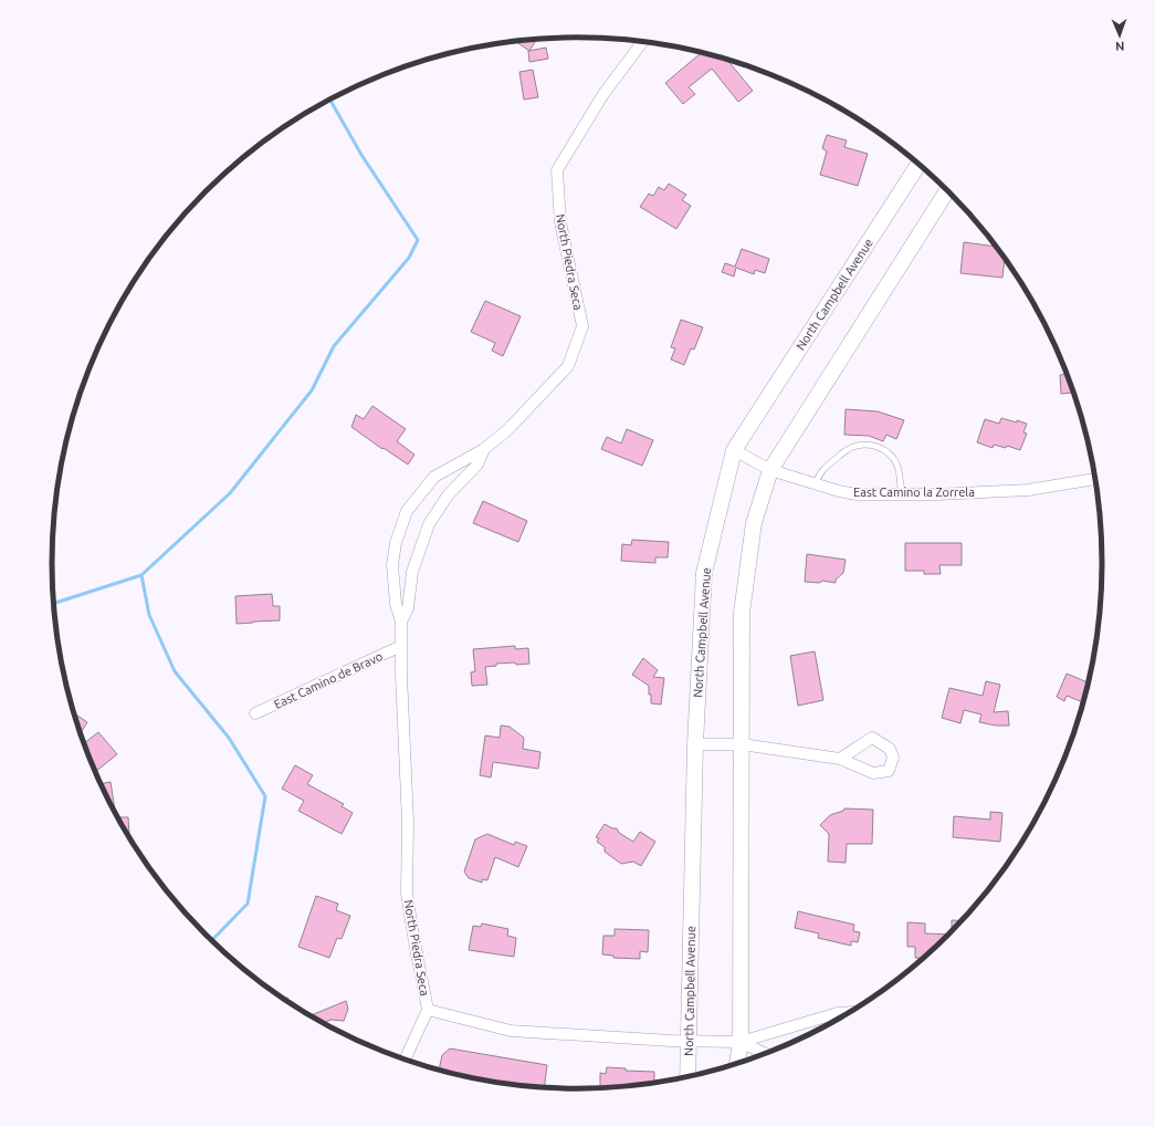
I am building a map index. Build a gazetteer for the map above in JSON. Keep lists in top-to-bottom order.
{
  "streets": {
    "main road": ["North Campbell Avenue"],
    "street": ["North Piedra Seca", "East Camino la Zorrela", "East Camino de Bravo"]
  },
  "crossings": [
    ["North Piedra Seca", "North Campbell Avenue"],
    ["North Piedra Seca", "East Camino de Bravo"],
    ["North Campbell Avenue", "East Camino la Zorrela"]
  ],
  "north": "bottom"
}
